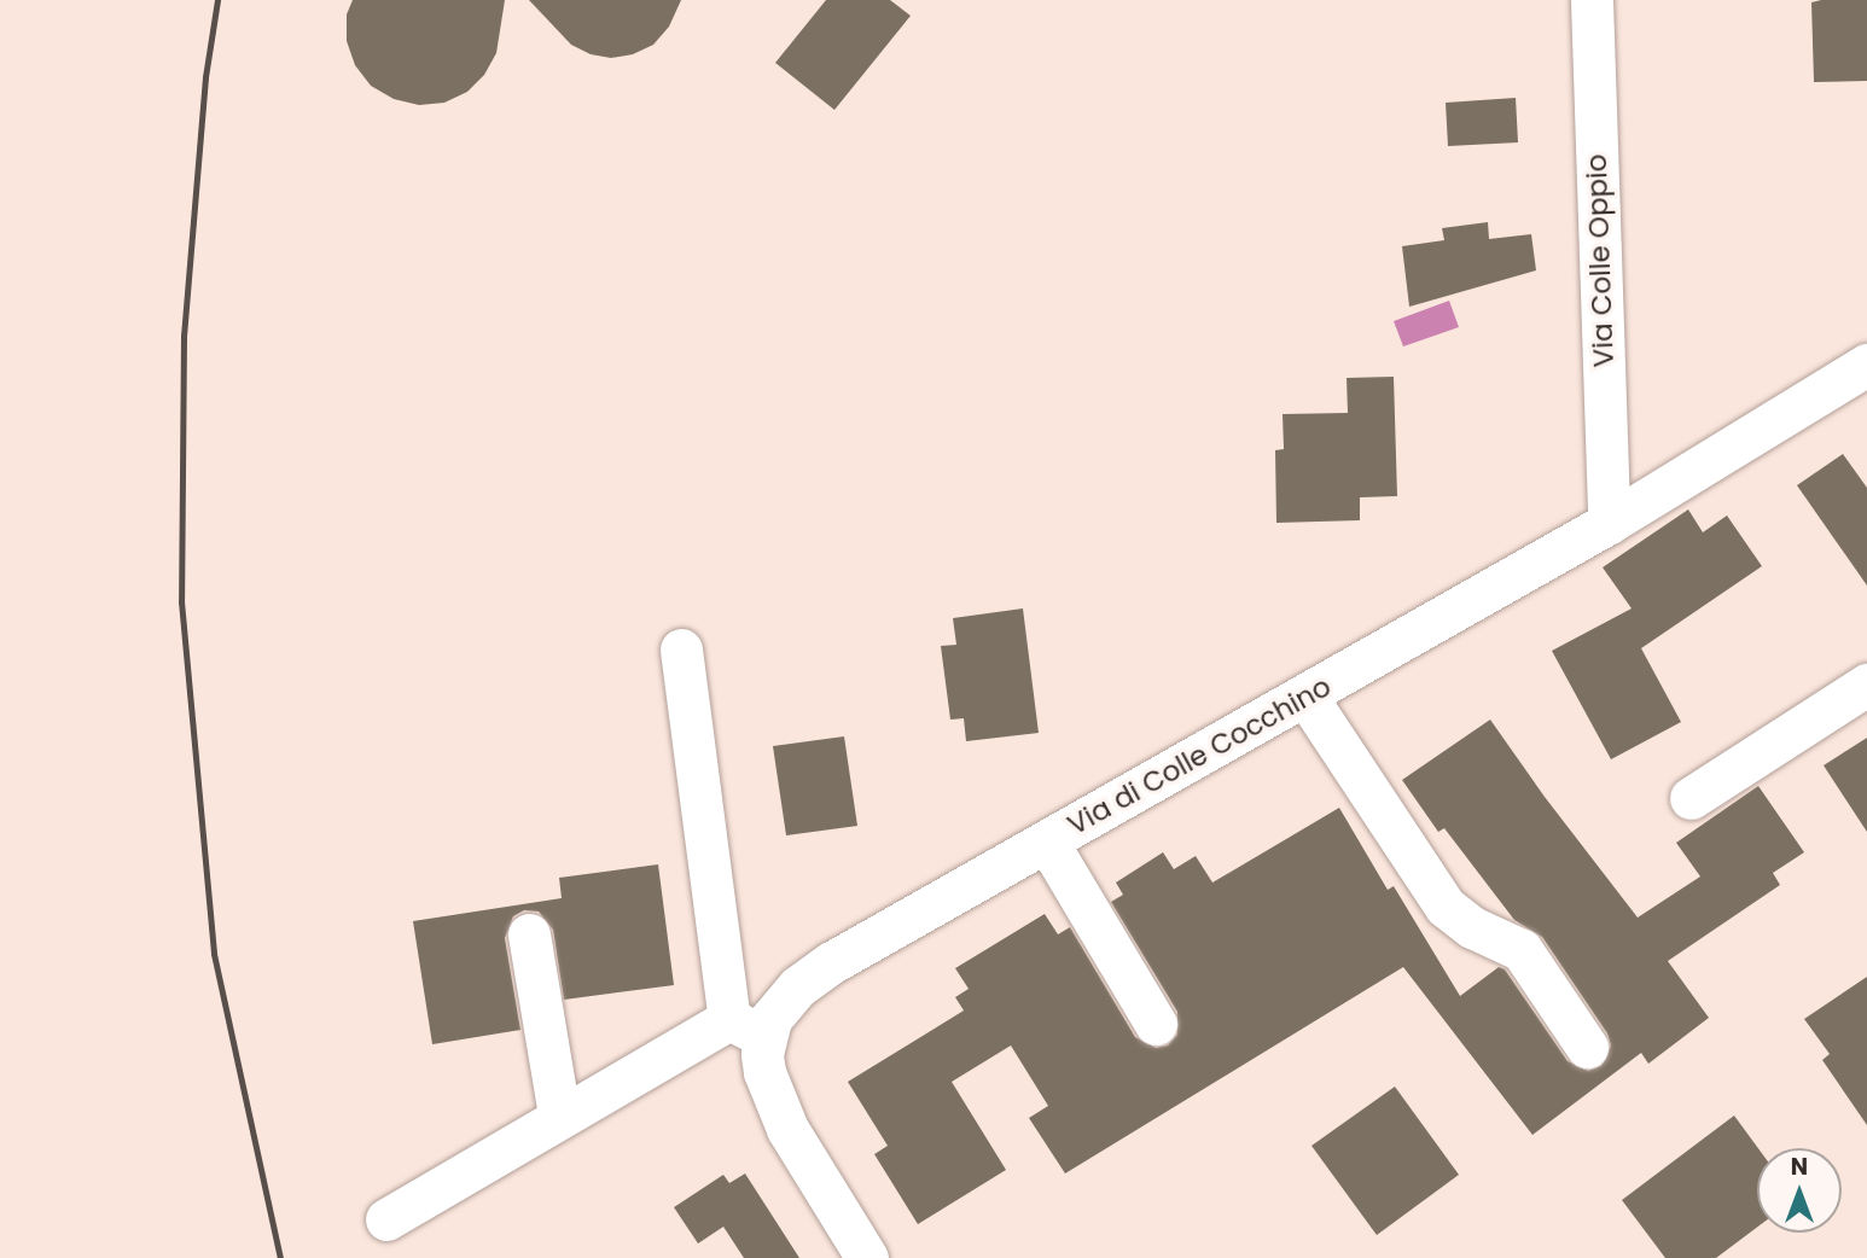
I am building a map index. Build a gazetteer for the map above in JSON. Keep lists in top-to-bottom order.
{
  "streets": {
    "street": ["Via Colle Oppio", "Via di Colle Cocchino"]
  },
  "crossings": [
    ["Via Colle Oppio", "Via di Colle Cocchino"]
  ],
  "north": "top"
}
